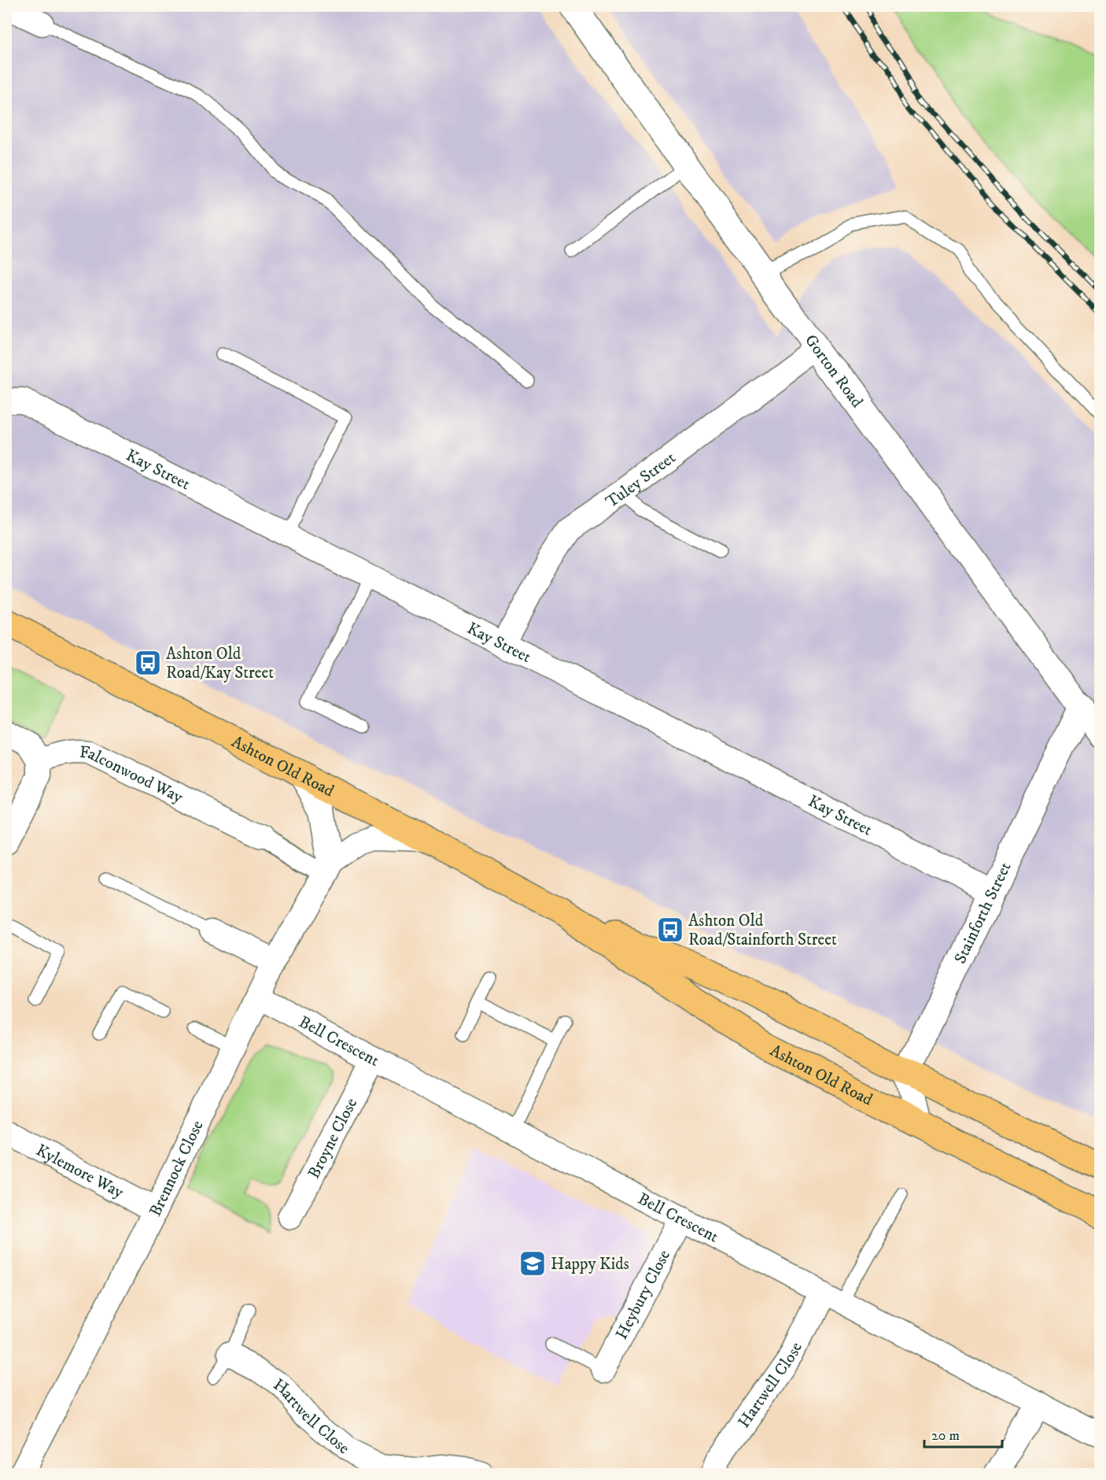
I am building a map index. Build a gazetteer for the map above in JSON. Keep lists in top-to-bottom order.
{
  "streets": {
    "highway": ["Ashton Old Road"],
    "street": [
      "Gorton Road",
      "Kay Street",
      "Tuley Street",
      "Falconwood Way",
      "Stainforth Street",
      "Bell Crescent",
      "Broyne Close",
      "Brennock Close",
      "Kylemore Way",
      "Heybury Close",
      "Hartwell Close"
    ]
  },
  "crossings": [
    ["Gorton Road", "Tuley Street"],
    ["Gorton Road", "Stainforth Street"],
    ["Kay Street", "Tuley Street"],
    ["Kay Street", "Stainforth Street"],
    ["Ashton Old Road", "Stainforth Street"],
    ["Ashton Old Road", "Brennock Close"],
    ["Bell Crescent", "Broyne Close"],
    ["Bell Crescent", "Brennock Close"],
    ["Bell Crescent", "Heybury Close"],
    ["Bell Crescent", "Hartwell Close"],
    ["Brennock Close", "Kylemore Way"]
  ],
  "places": {
    "bus stop": ["Ashton Old Road/Kay Street", "Ashton Old Road/Stainforth Street"],
    "school or university": ["Happy Kids"]
  },
  "scale_bar": "20 m"
}
